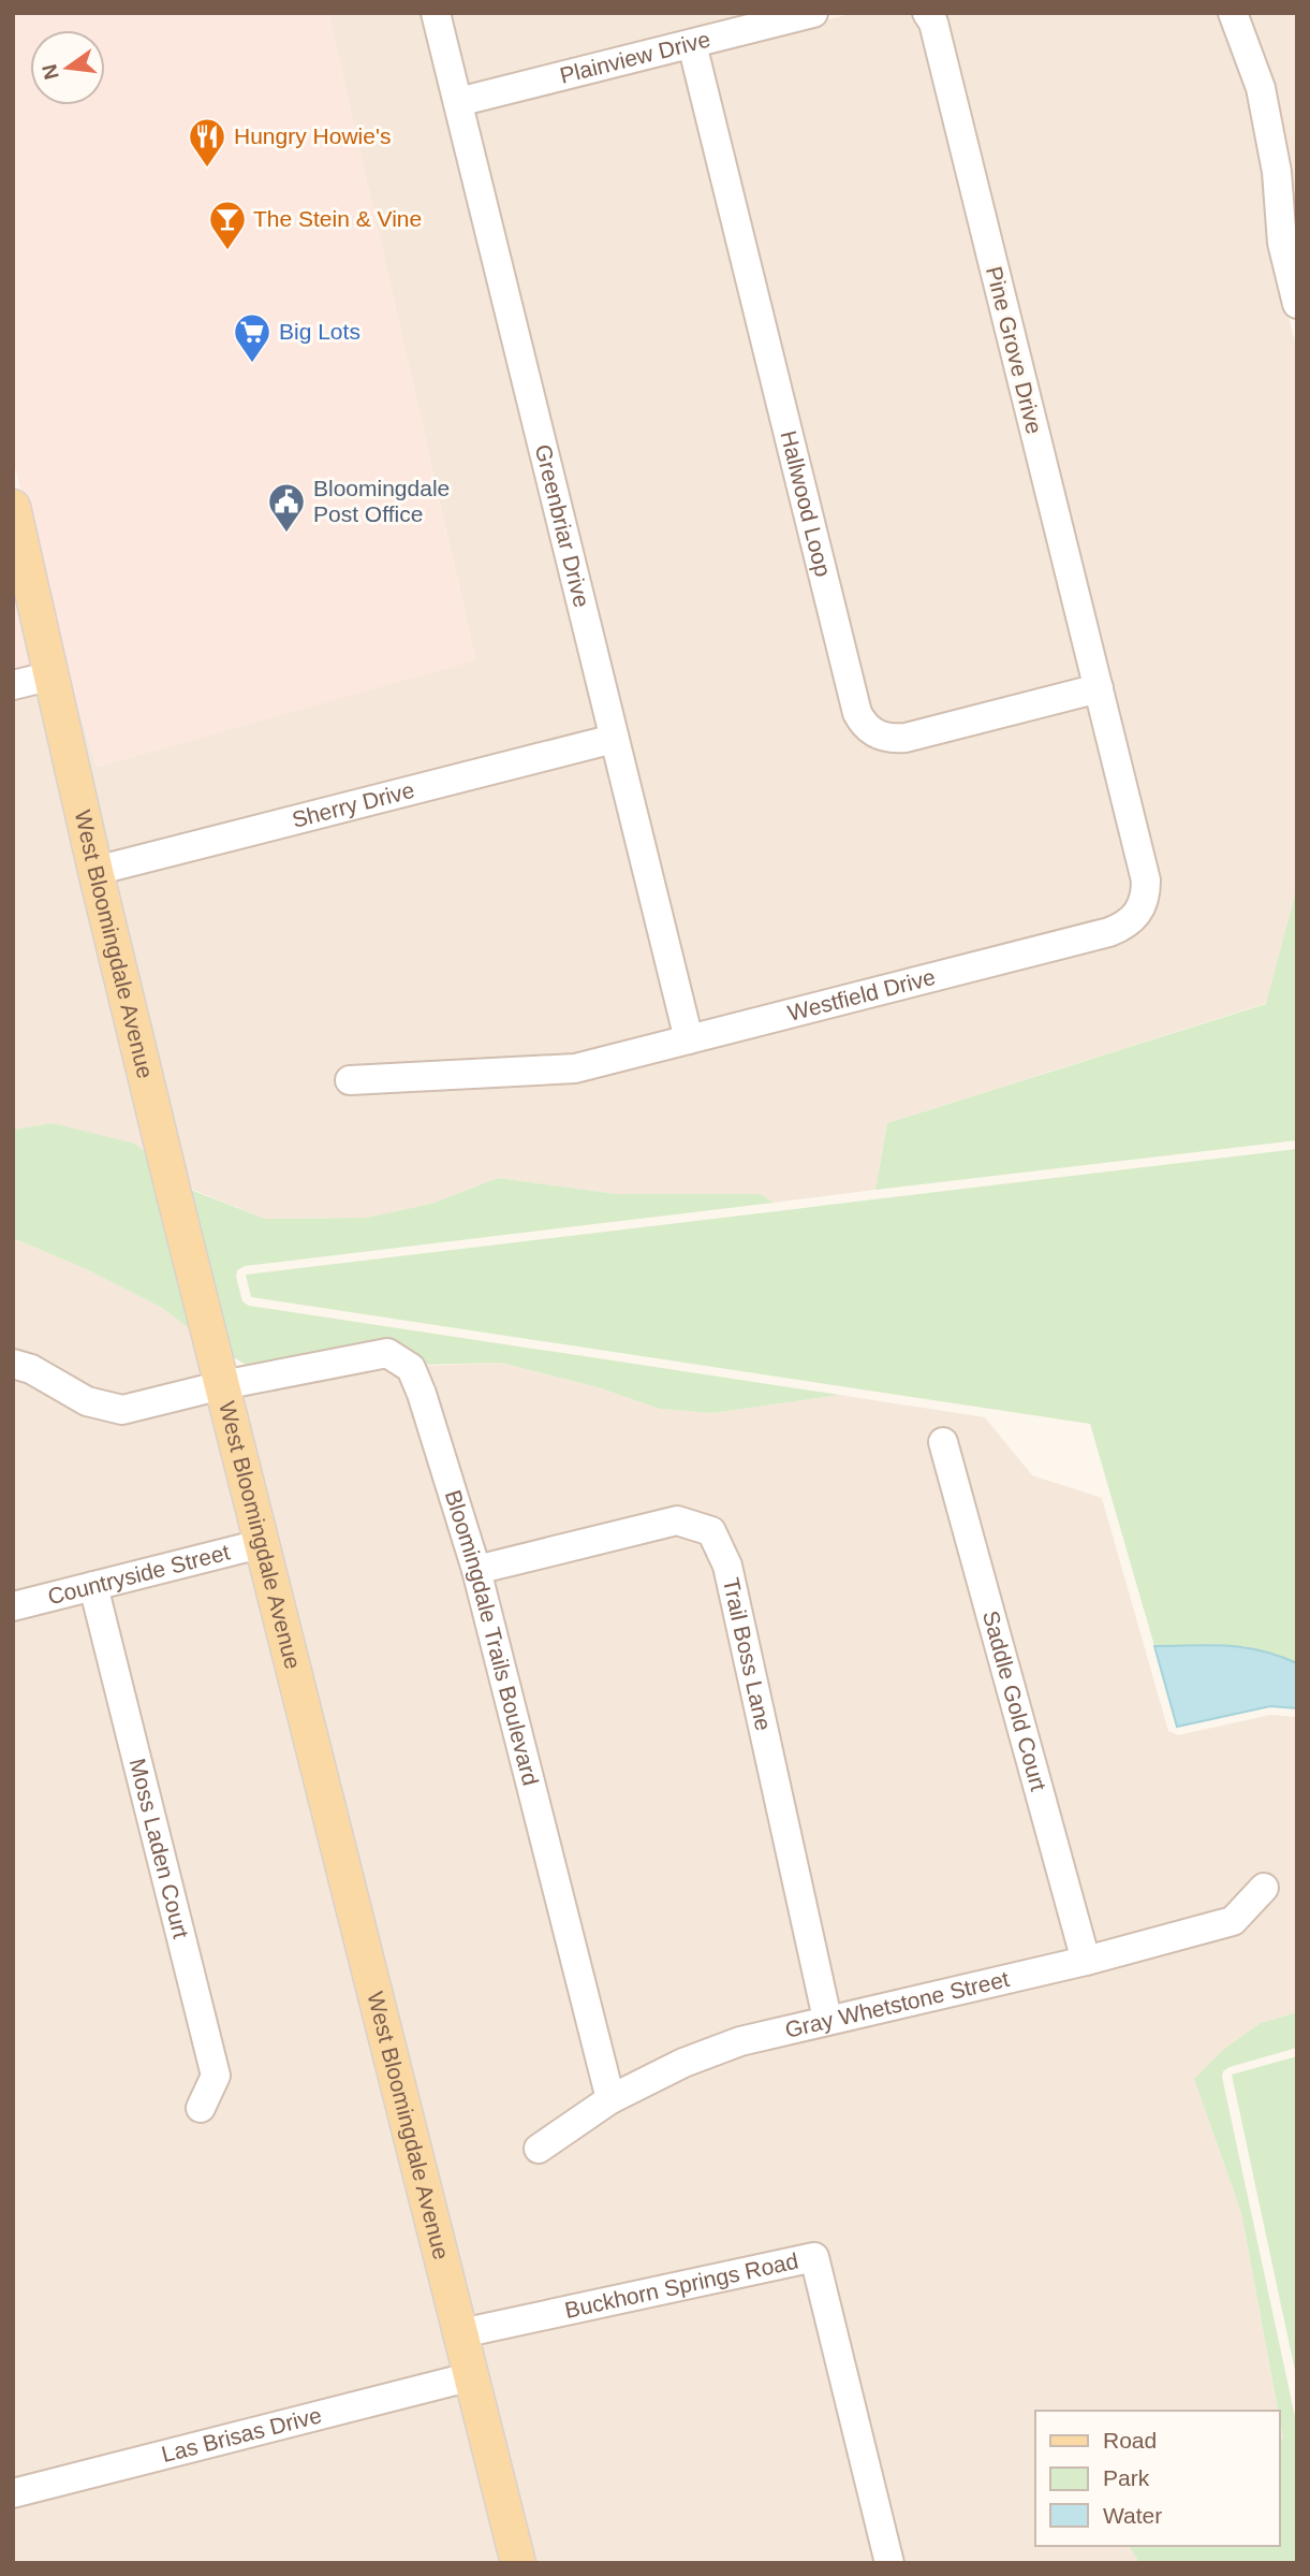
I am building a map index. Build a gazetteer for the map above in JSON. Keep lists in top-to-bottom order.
{
  "streets": {
    "main road": ["West Bloomingdale Avenue"],
    "street": [
      "Plainview Drive",
      "Pine Grove Drive",
      "Hallwood Loop",
      "Greenbriar Drive",
      "Sherry Drive",
      "Westfield Drive",
      "Countryside Street",
      "Bloomingdale Trails Boulevard",
      "Trail Boss Lane",
      "Saddle Gold Court",
      "Moss Laden Court",
      "Gray Whetstone Street",
      "Buckhorn Springs Road",
      "Las Brisas Drive"
    ]
  },
  "crossings": [
    ["Plainview Drive", "Hallwood Loop"],
    ["Plainview Drive", "Greenbriar Drive"],
    ["Pine Grove Drive", "Hallwood Loop"],
    ["Pine Grove Drive", "Westfield Drive"],
    ["Hallwood Loop", "Westfield Drive"],
    ["Greenbriar Drive", "Sherry Drive"],
    ["Greenbriar Drive", "Westfield Drive"],
    ["Sherry Drive", "West Bloomingdale Avenue"],
    ["West Bloomingdale Avenue", "Countryside Street"],
    ["West Bloomingdale Avenue", "Bloomingdale Trails Boulevard"],
    ["West Bloomingdale Avenue", "Buckhorn Springs Road"],
    ["West Bloomingdale Avenue", "Las Brisas Drive"],
    ["Countryside Street", "Moss Laden Court"],
    ["Bloomingdale Trails Boulevard", "Trail Boss Lane"],
    ["Bloomingdale Trails Boulevard", "Gray Whetstone Street"],
    ["Trail Boss Lane", "Gray Whetstone Street"],
    ["Saddle Gold Court", "Gray Whetstone Street"]
  ],
  "places": {
    "restaurant": ["Hungry Howie's"],
    "bar": ["The Stein & Vine"],
    "supermarket": ["Big Lots"],
    "public building": ["Bloomingdale Post Office"]
  },
  "legend": ["Road", "Park", "Water"],
  "north": "left"
}
